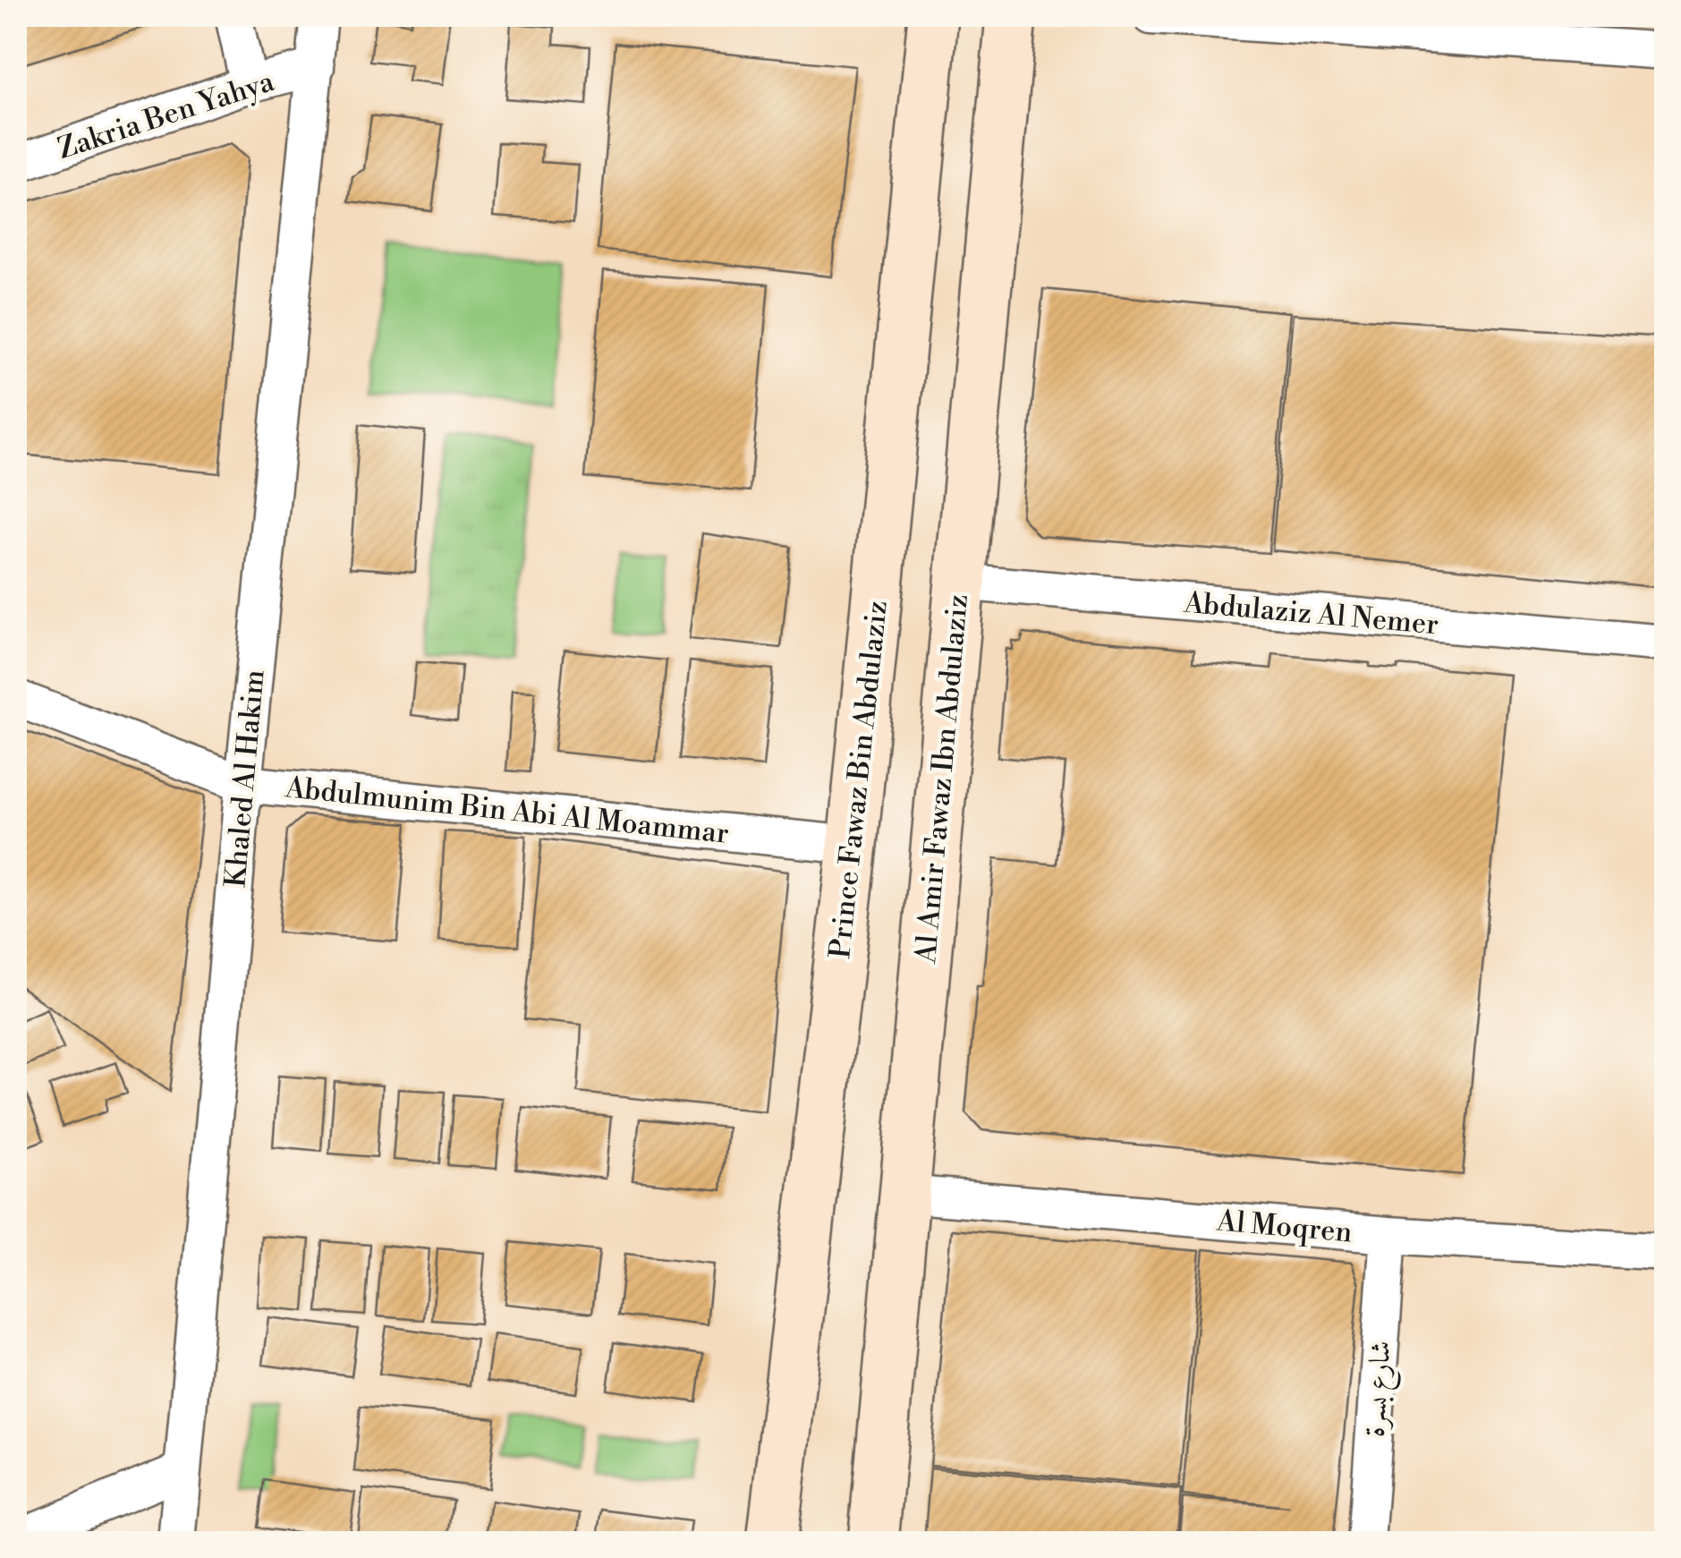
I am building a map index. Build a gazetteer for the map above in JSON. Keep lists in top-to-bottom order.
{
  "streets": {
    "main road": ["Al Amir Fawaz Ibn Abdulaziz", "Prince Fawaz Bin Abdulaziz"],
    "street": [
      "Zakria Ben Yahya",
      "Abdulaziz Al Nemer",
      "Khaled Al Hakim",
      "Abdulmunim Bin Abi Al Moammar",
      "Al Moqren",
      "شارع بسرة"
    ]
  },
  "crossings": [
    ["Zakria Ben Yahya", "Khaled Al Hakim"],
    ["Abdulaziz Al Nemer", "Al Amir Fawaz Ibn Abdulaziz"],
    ["Khaled Al Hakim", "Abdulmunim Bin Abi Al Moammar"],
    ["Al Amir Fawaz Ibn Abdulaziz", "Al Moqren"],
    ["Prince Fawaz Bin Abdulaziz", "Abdulmunim Bin Abi Al Moammar"],
    ["Al Moqren", "شارع بسرة"]
  ]
}
